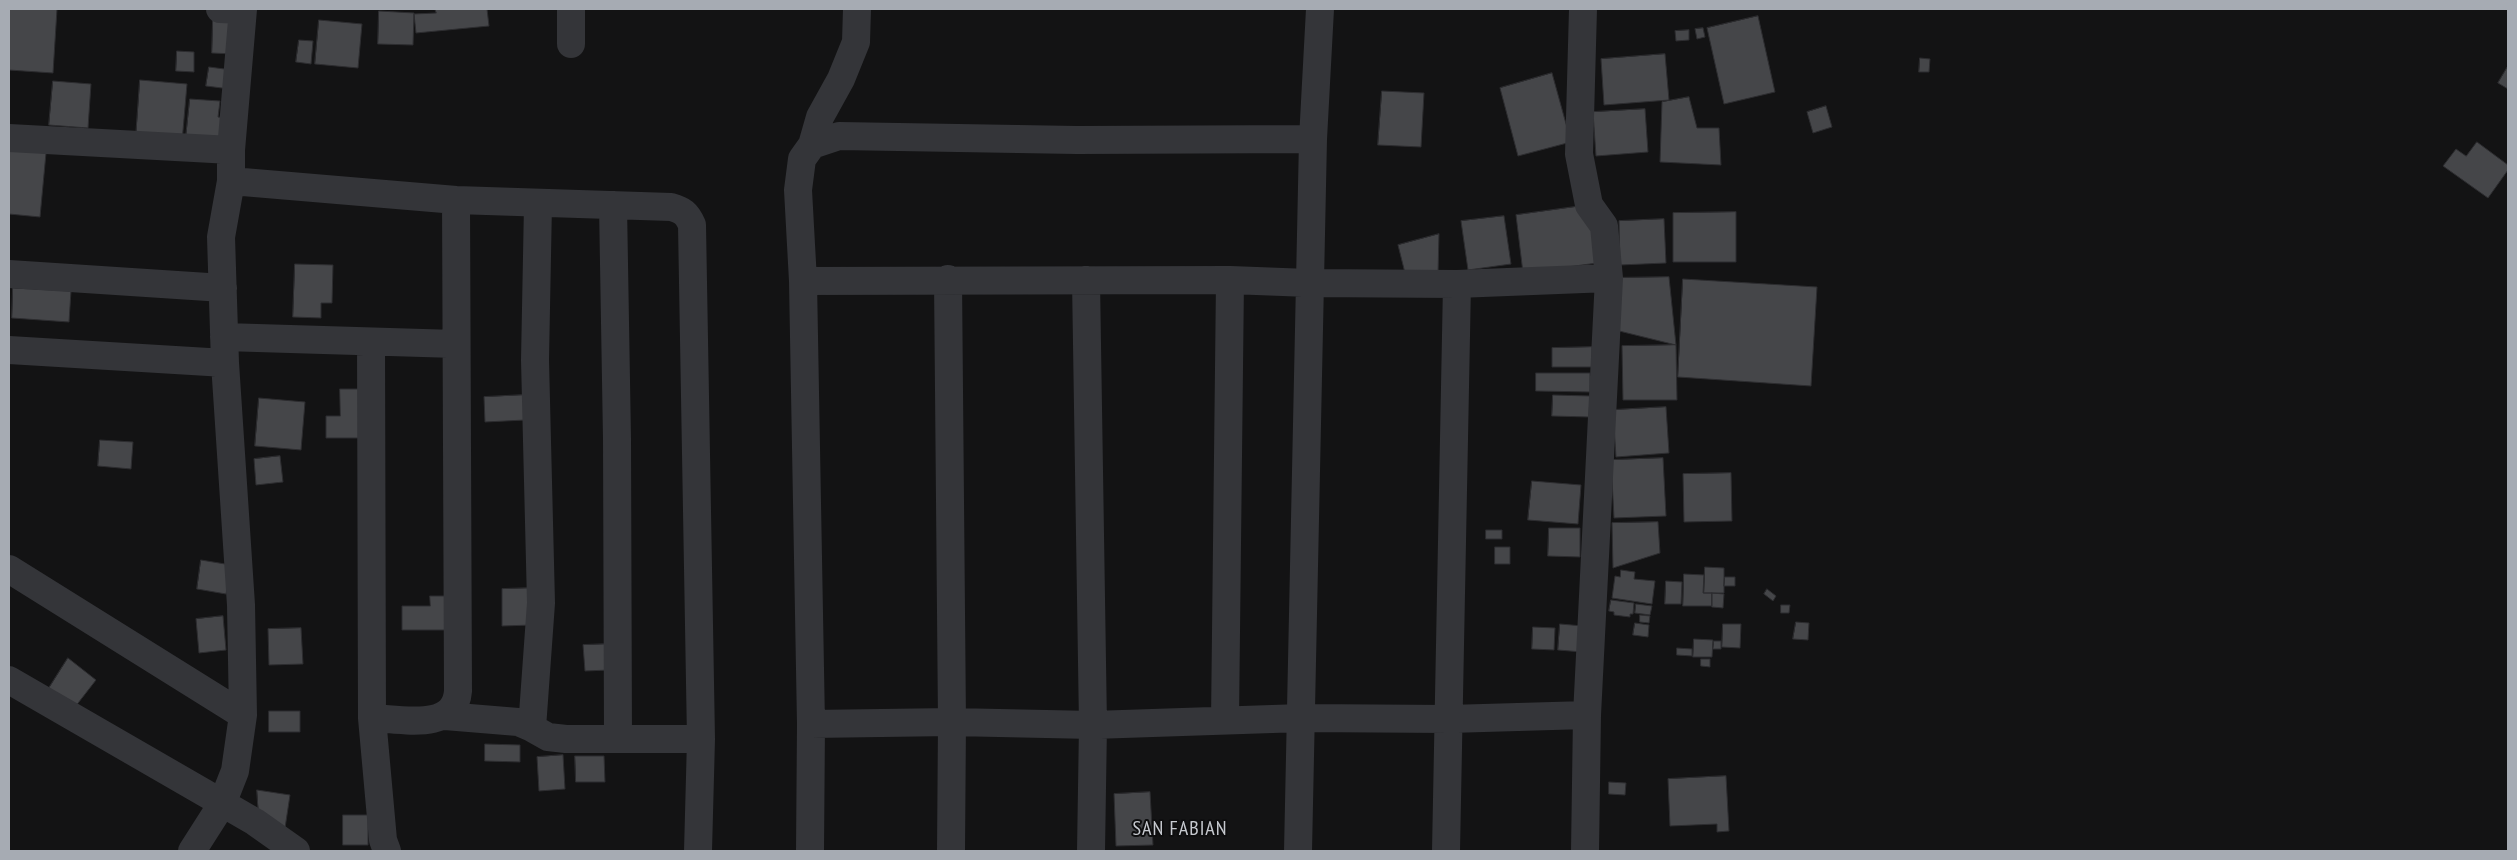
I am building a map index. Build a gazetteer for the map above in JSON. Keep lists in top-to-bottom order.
{
  "districts": ["SAN FABIAN"]
}
